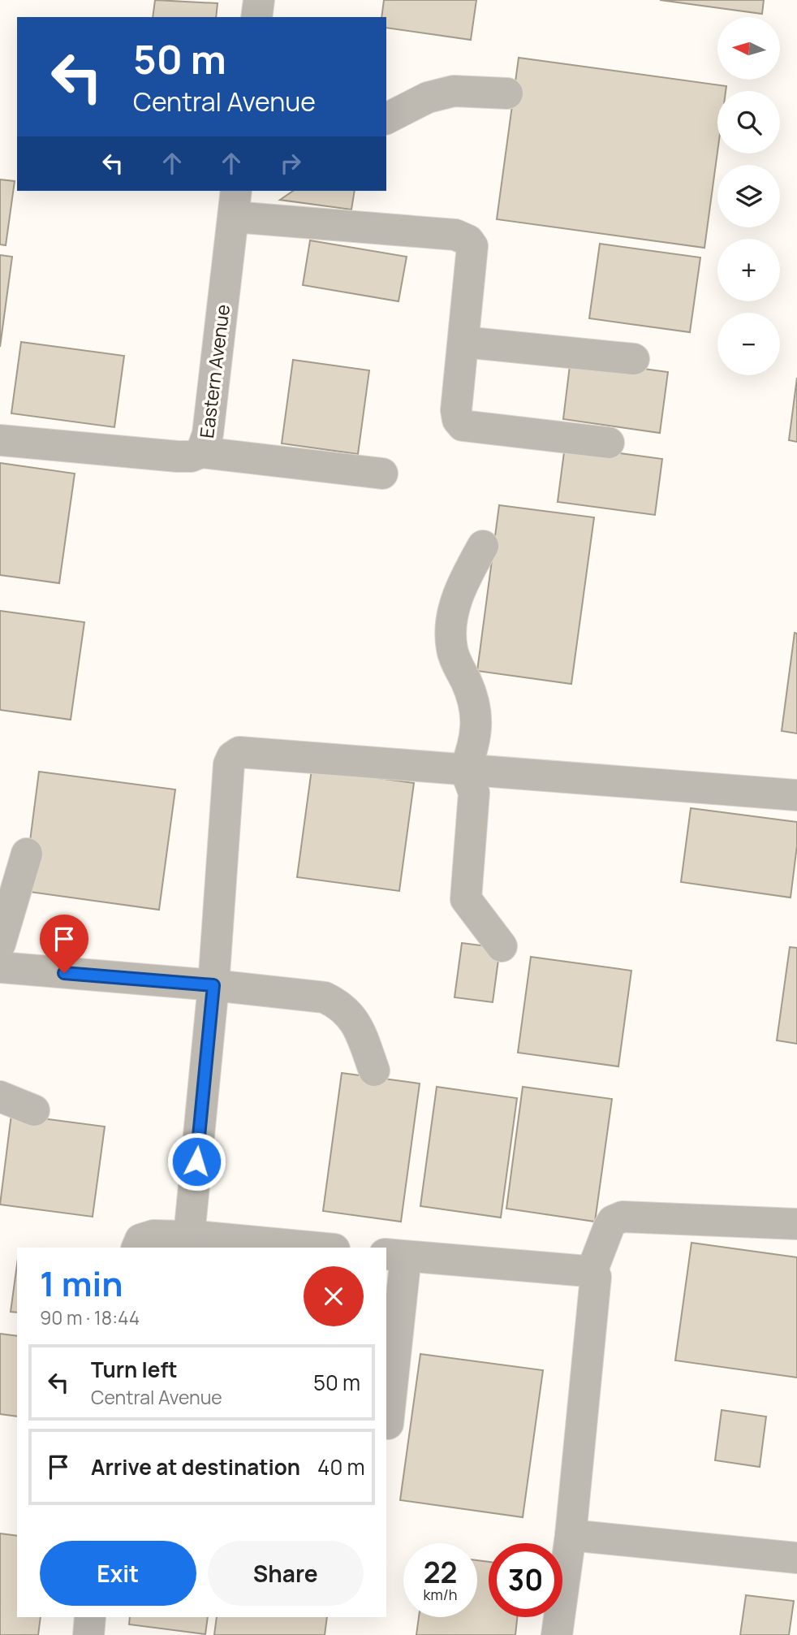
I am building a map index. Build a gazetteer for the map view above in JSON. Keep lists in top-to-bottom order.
{
  "streets": {
    "street": ["Eastern Avenue"]
  },
  "north": "left",
  "page": {
    "map_buttons": ["+", "−"],
    "turn": ["50 m", "Central Avenue"],
    "heading": ["1 min", "90 m · 18:44"],
    "list": [
      {
        "name": "Turn left",
        "note": "Central Avenue",
        "value": "50 m"
      },
      {
        "name": "Arrive at destination",
        "value": "40 m"
      }
    ],
    "buttons": ["Exit", "Share"],
    "speed": "22 km/h",
    "limit": "30"
  }
}
